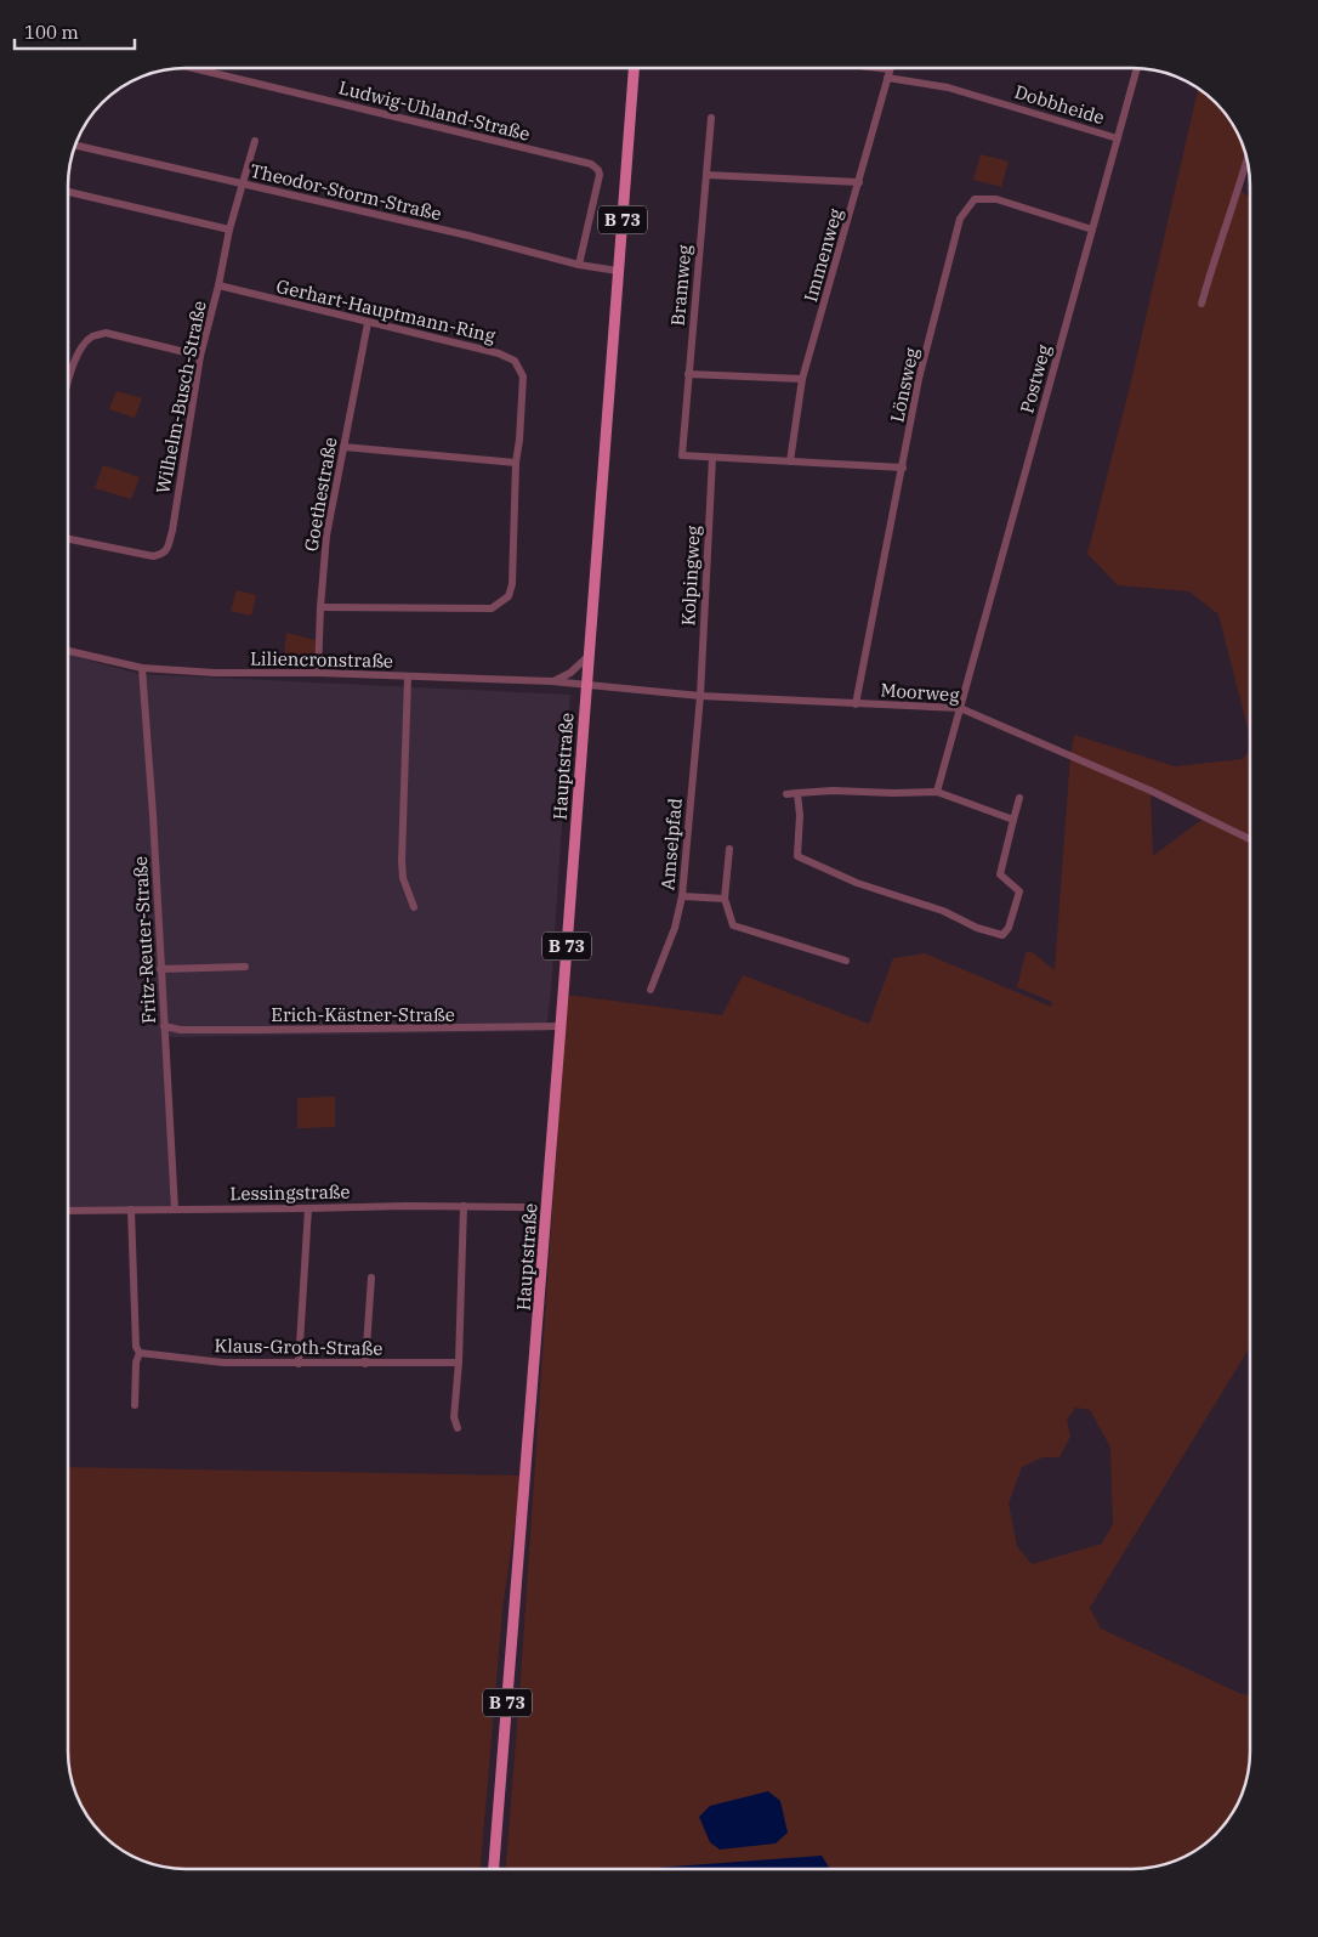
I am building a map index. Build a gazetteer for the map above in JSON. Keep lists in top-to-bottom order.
{
  "streets": {
    "main road": ["B 73", "Hauptstraße"],
    "street": [
      "Dobbheide",
      "Ludwig-Uhland-Straße",
      "Theodor-Storm-Straße",
      "Immenweg",
      "Bramweg",
      "Gerhart-Hauptmann-Ring",
      "Postweg",
      "Lönsweg",
      "Wilhelm-Busch-Straße",
      "Goethestraße",
      "Kolpingweg",
      "Liliencronstraße",
      "Moorweg",
      "Amselpfad",
      "Fritz-Reuter-Straße",
      "Erich-Kästner-Straße",
      "Lessingstraße",
      "Klaus-Groth-Straße"
    ]
  },
  "crossings": [
    ["Dobbheide", "Immenweg"],
    ["Dobbheide", "Postweg"],
    ["Ludwig-Uhland-Straße", "Theodor-Storm-Straße"],
    ["Theodor-Storm-Straße", "Wilhelm-Busch-Straße"],
    ["Theodor-Storm-Straße", "Hauptstraße"],
    ["Bramweg", "Kolpingweg"],
    ["Gerhart-Hauptmann-Ring", "Wilhelm-Busch-Straße"],
    ["Gerhart-Hauptmann-Ring", "Goethestraße"],
    ["Postweg", "Lönsweg"],
    ["Postweg", "Moorweg"],
    ["Lönsweg", "Moorweg"],
    ["Goethestraße", "Liliencronstraße"],
    ["Kolpingweg", "Moorweg"],
    ["Kolpingweg", "Amselpfad"],
    ["Liliencronstraße", "Moorweg"],
    ["Liliencronstraße", "Hauptstraße"],
    ["Liliencronstraße", "Fritz-Reuter-Straße"],
    ["Moorweg", "Hauptstraße"],
    ["Moorweg", "Amselpfad"],
    ["Hauptstraße", "Erich-Kästner-Straße"],
    ["Fritz-Reuter-Straße", "Erich-Kästner-Straße"],
    ["Fritz-Reuter-Straße", "Lessingstraße"]
  ],
  "scale_bar": "100 m"
}
